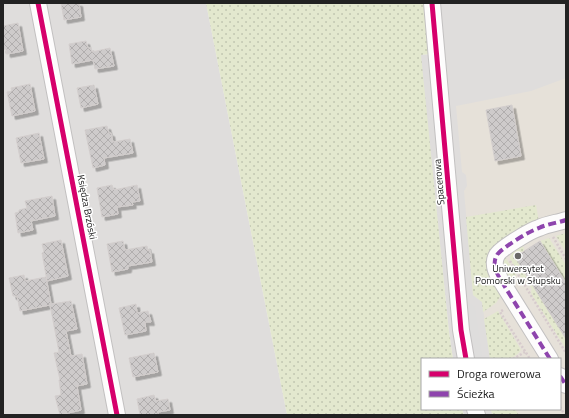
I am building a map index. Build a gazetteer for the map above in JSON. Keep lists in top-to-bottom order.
{
  "streets": {
    "street": ["Spacerowa", "Księdza Brzóski"]
  },
  "places": ["Uniwersytet Pomorski w Słupsku"],
  "legend": ["Droga rowerowa", "Ścieżka"]
}
